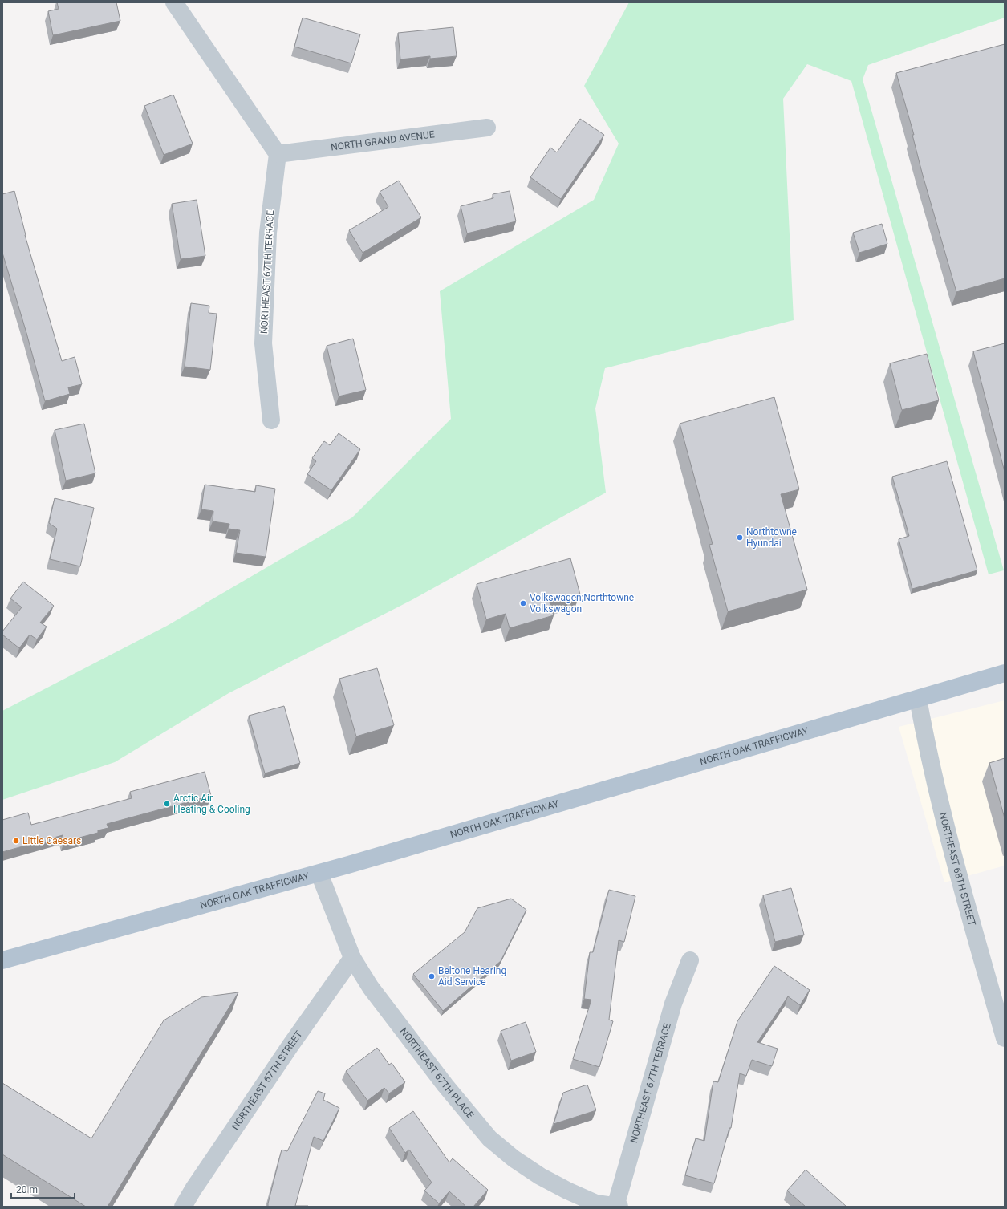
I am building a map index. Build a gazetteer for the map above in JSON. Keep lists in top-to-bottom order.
{
  "streets": {
    "main road": ["NORTH OAK TRAFFICWAY"],
    "street": [
      "NORTH GRAND AVENUE",
      "NORTHEAST 67TH TERRACE",
      "NORTHEAST 68TH STREET",
      "NORTHEAST 67TH PLACE",
      "NORTHEAST 67TH STREET"
    ]
  },
  "crossings": [
    ["NORTH GRAND AVENUE", "NORTHEAST 67TH TERRACE"],
    ["NORTHEAST 67TH TERRACE", "NORTHEAST 67TH PLACE"],
    ["NORTH OAK TRAFFICWAY", "NORTHEAST 68TH STREET"],
    ["NORTH OAK TRAFFICWAY", "NORTHEAST 67TH PLACE"],
    ["NORTHEAST 67TH PLACE", "NORTHEAST 67TH STREET"]
  ],
  "places": [
    "Northtowne Hyundai",
    "Volkswagen;Northtowne Volkswagon",
    "Arctic Air Heating & Cooling",
    "Little Caesars",
    "Beltone Hearing Aid Service"
  ],
  "scale_bar": "20 m"
}
